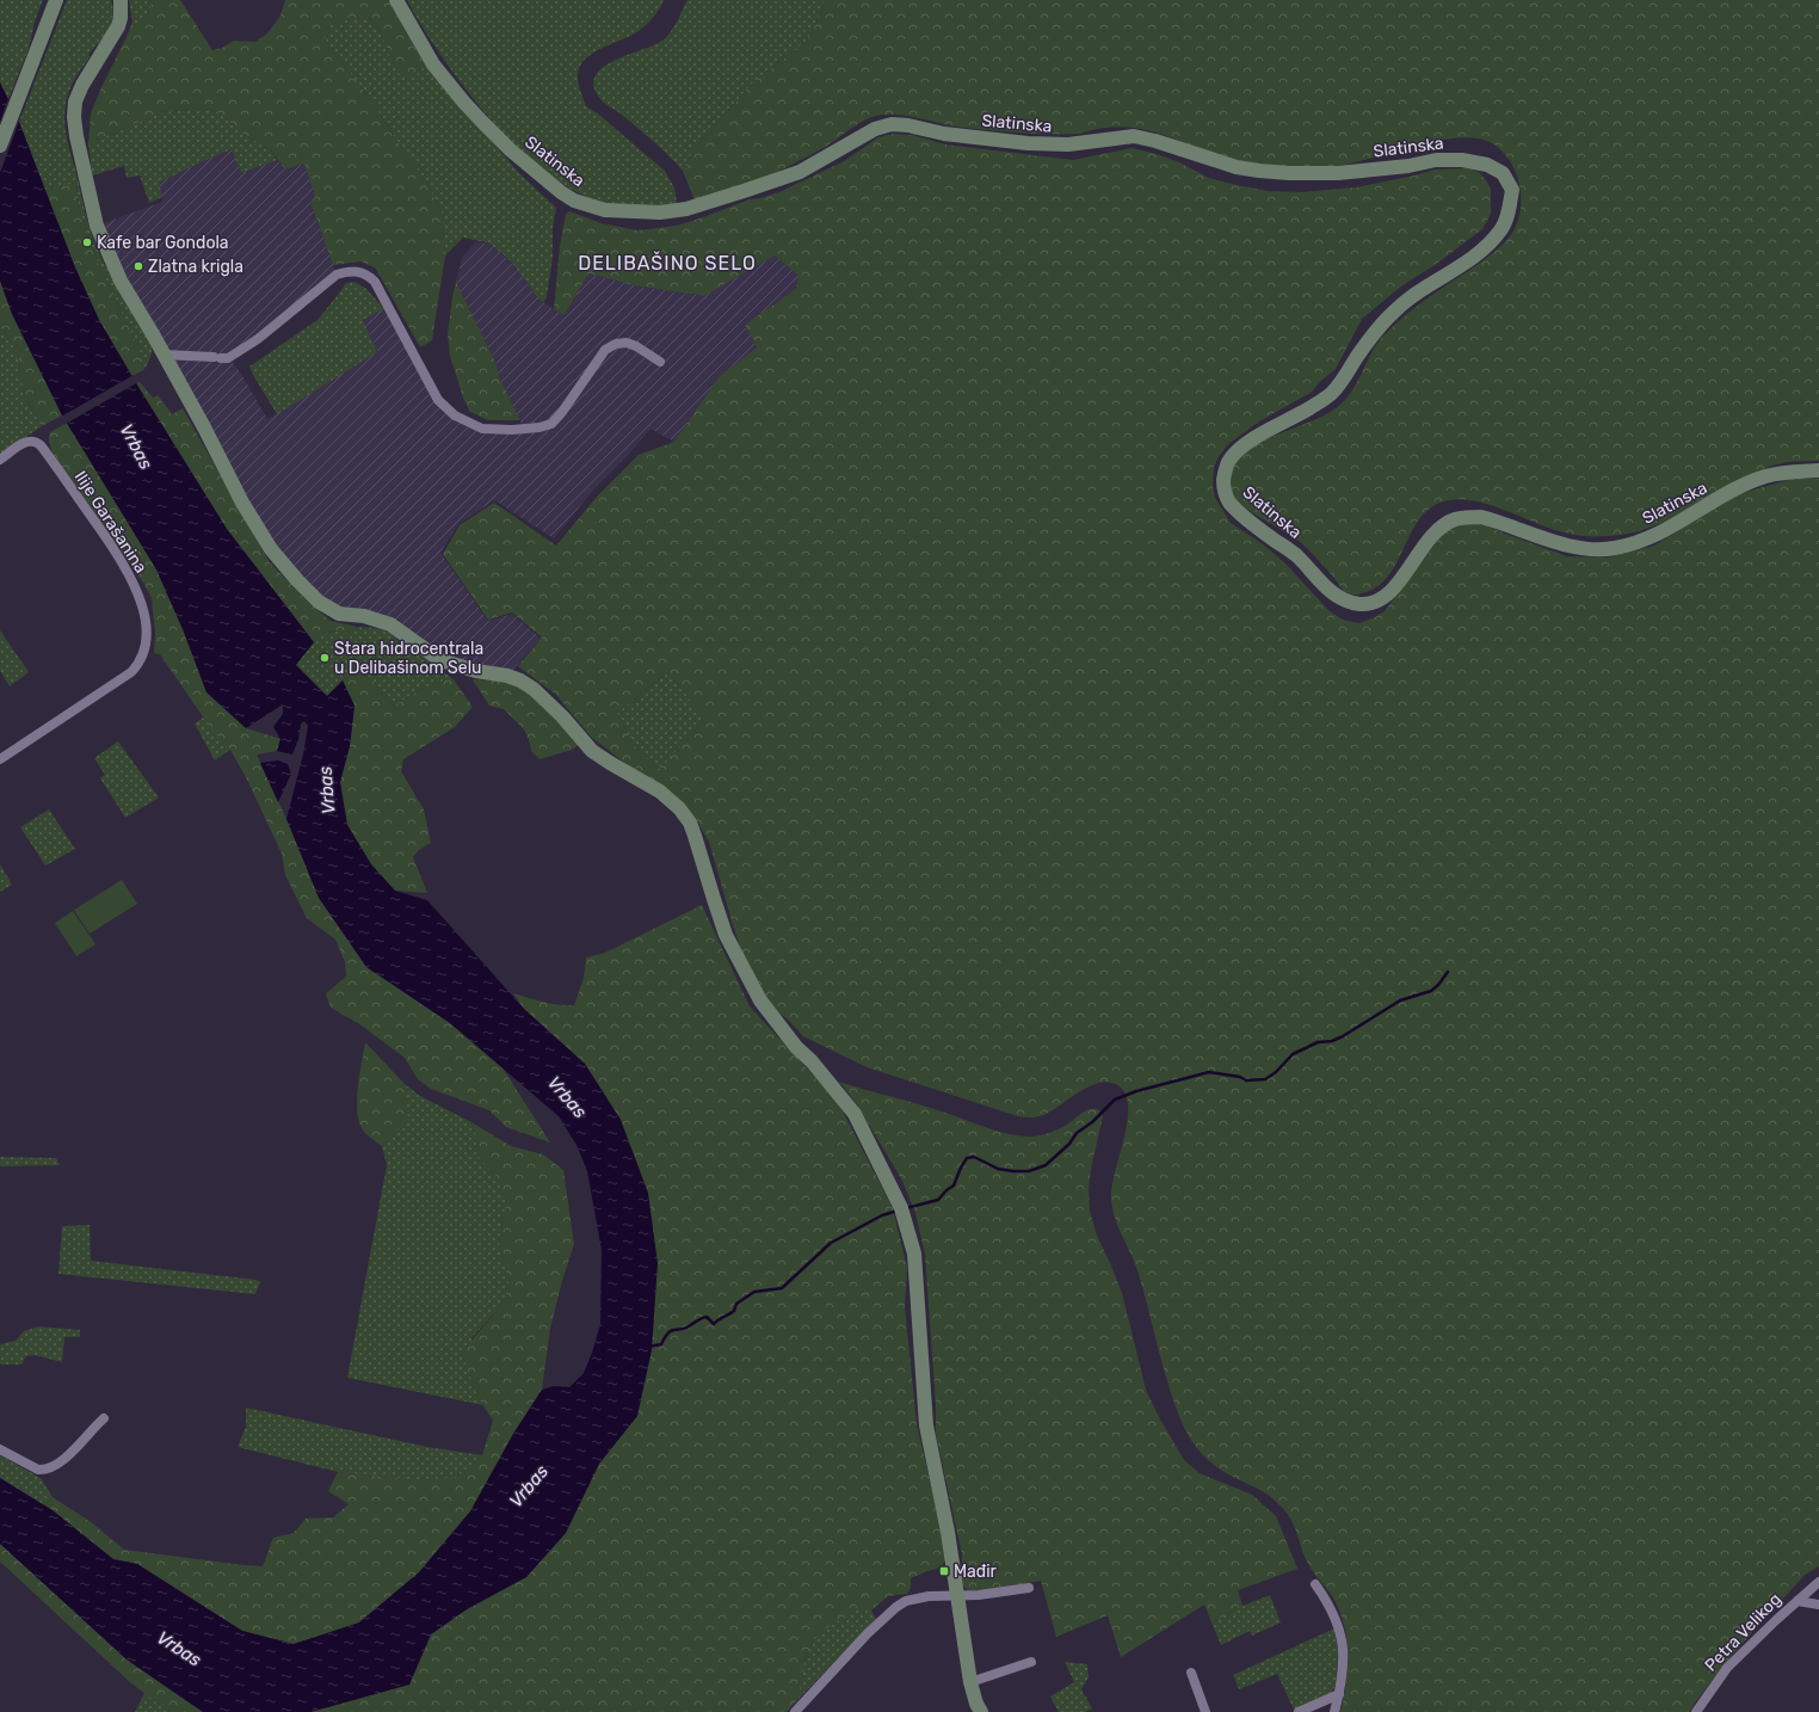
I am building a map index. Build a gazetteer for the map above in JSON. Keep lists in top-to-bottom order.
{
  "streets": {
    "street": ["Slatinska", "Ilije Garašanina", "Petra Velikog"]
  },
  "districts": ["DELIBAŠINO SELO"],
  "water": ["Vrbas"],
  "places": {
    "other": ["Kafe bar Gondola", "Zlatna krigla", "Stara hidrocentrala u Delibašinom Selu"],
    "transit": ["Mađir"]
  }
}
